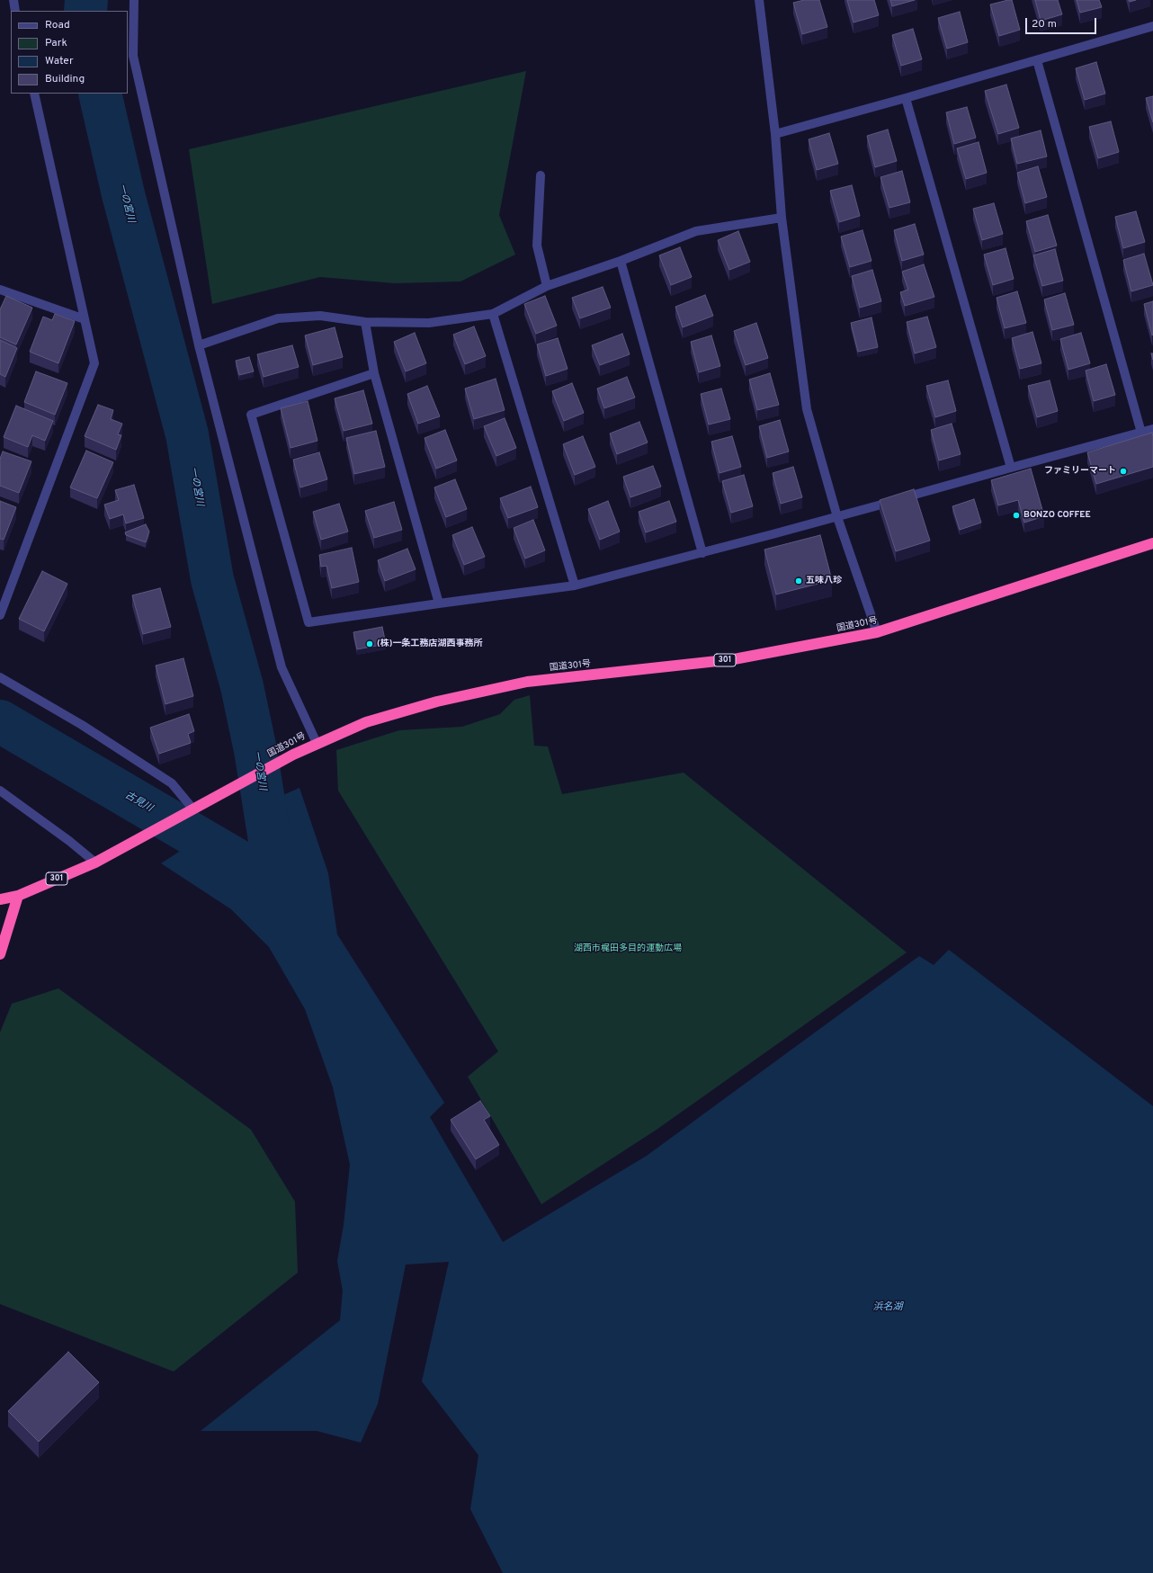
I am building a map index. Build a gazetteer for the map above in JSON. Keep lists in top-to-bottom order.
{
  "streets": {
    "highway": ["国道301号", "301"]
  },
  "water": ["一の宮川", "古見川", "浜名湖"],
  "parks": ["湖西市梶田多目的運動広場"],
  "places": [
    "ファミリーマート",
    "BONZO COFFEE",
    "五味八珍",
    "(株)一条工務店湖西事務所"
  ],
  "legend": [
    "Road",
    "Park",
    "Water",
    "Building"
  ],
  "scale_bar": "20 m"
}
